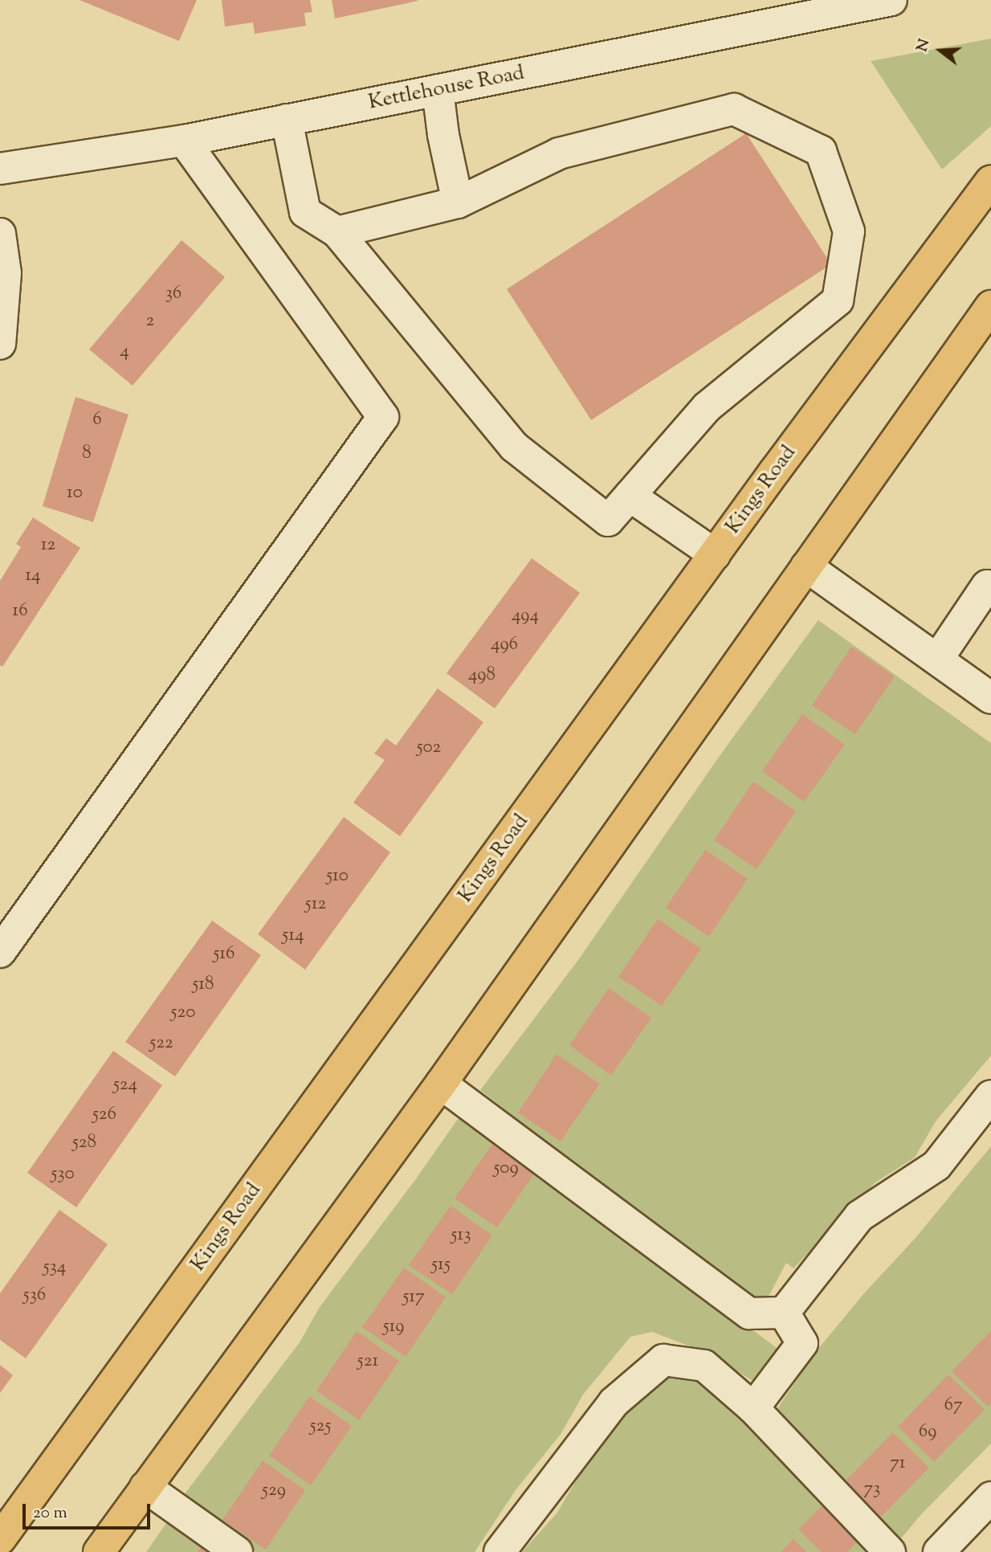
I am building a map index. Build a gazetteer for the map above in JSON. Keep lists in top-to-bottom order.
{
  "streets": {
    "main road": ["Kings Road"],
    "street": ["Kettlehouse Road"]
  },
  "house_numbers": [
    "36",
    "2",
    "4",
    "6",
    "8",
    "10",
    "12",
    "14",
    "16",
    "494",
    "496",
    "498",
    "502",
    "510",
    "512",
    "514",
    "516",
    "518",
    "520",
    "522",
    "524",
    "526",
    "528",
    "509",
    "530",
    "513",
    "515",
    "534",
    "536",
    "517",
    "519",
    "521",
    "67",
    "525",
    "69",
    "71",
    "73",
    "529"
  ],
  "scale_bar": "20 m",
  "north": "left"
}
